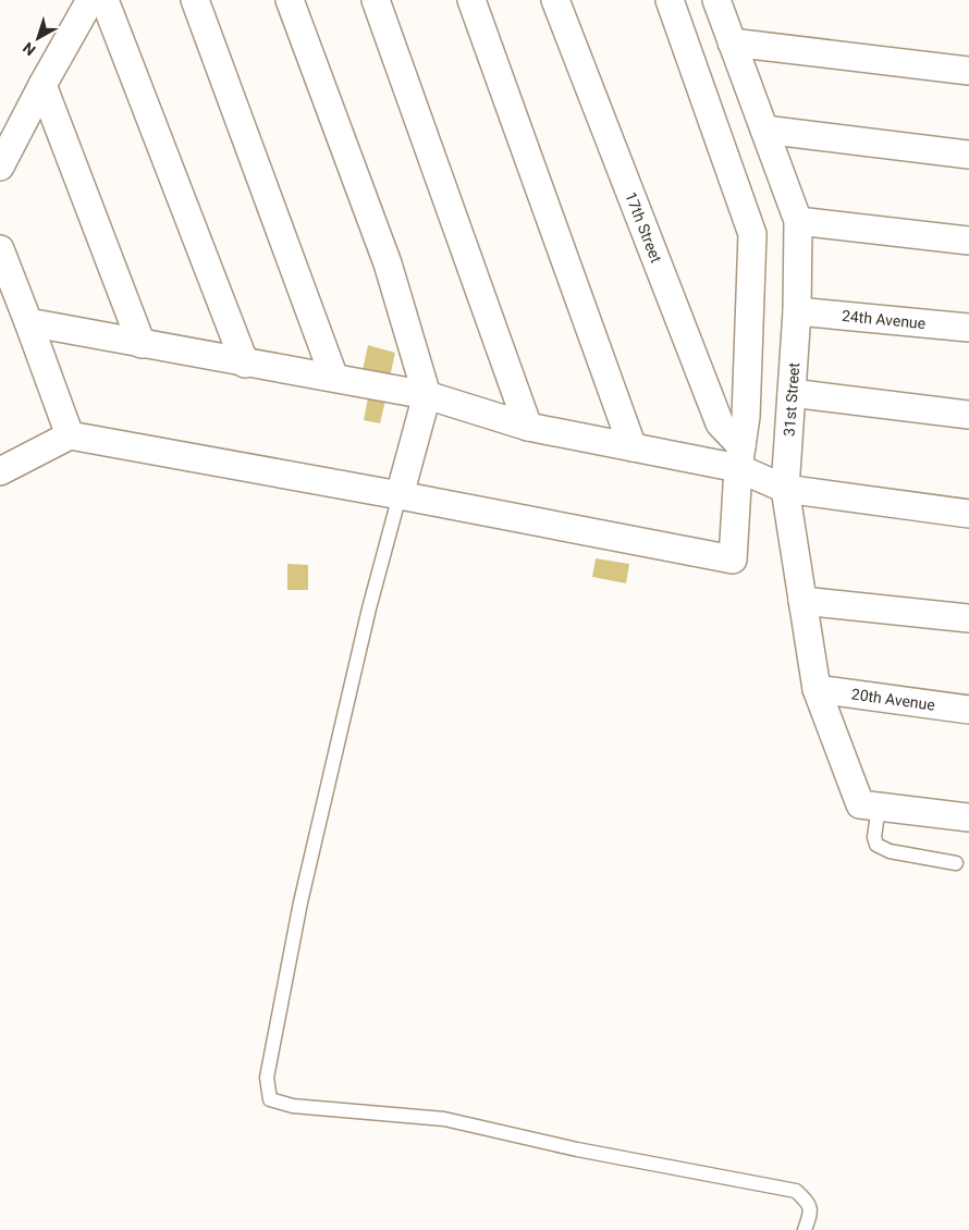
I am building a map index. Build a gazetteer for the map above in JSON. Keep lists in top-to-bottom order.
{
  "streets": {
    "street": [
      "17th Street",
      "24th Avenue",
      "31st Street",
      "20th Avenue"
    ]
  },
  "crossings": [
    ["24th Avenue", "31st Street"],
    ["31st Street", "20th Avenue"]
  ],
  "north": "bottom left"
}
